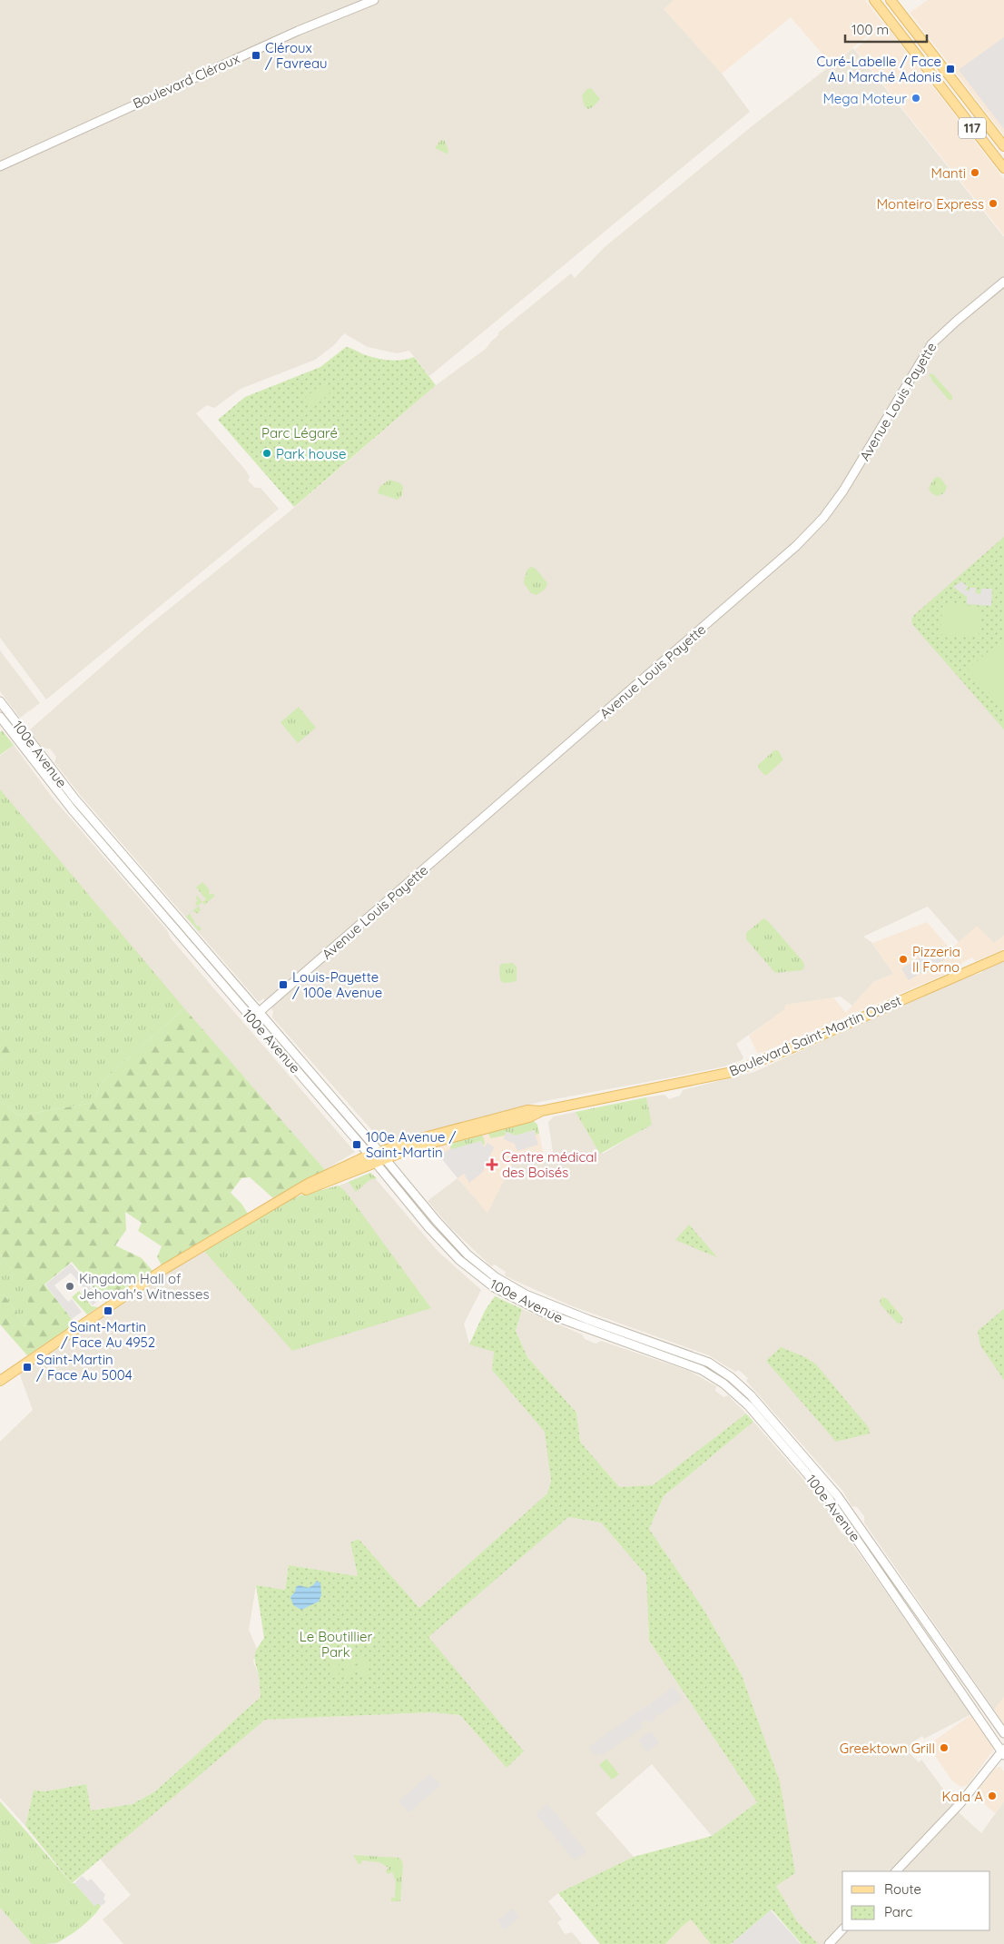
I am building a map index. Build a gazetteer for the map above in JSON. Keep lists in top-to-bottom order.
{
  "streets": {
    "main road": ["117", "Boulevard Saint-Martin Ouest"],
    "street": ["Boulevard Cléroux", "Avenue Louis Payette", "100e Avenue"]
  },
  "crossings": [
    ["Avenue Louis Payette", "100e Avenue"],
    ["100e Avenue", "Boulevard Saint-Martin Ouest"]
  ],
  "parks": ["Parc Légaré", "Le Boutillier Park"],
  "places": {
    "transit": [
      "Cléroux / Favreau",
      "Curé-Labelle / Face Au Marché Adonis",
      "Louis-Payette / 100e Avenue",
      "100e Avenue / Saint-Martin",
      "Saint-Martin / Face Au 4952",
      "Saint-Martin / Face Au 5004"
    ],
    "other": [
      "Mega Moteur",
      "Manti",
      "Monteiro Express",
      "Park house",
      "Pizzeria Il Forno",
      "Kingdom Hall of Jehovah's Witnesses",
      "Greektown Grill",
      "Kala A"
    ],
    "health": ["Centre médical des Boisés"]
  },
  "legend": ["Route", "Parc"],
  "scale_bar": "100 m"
}
